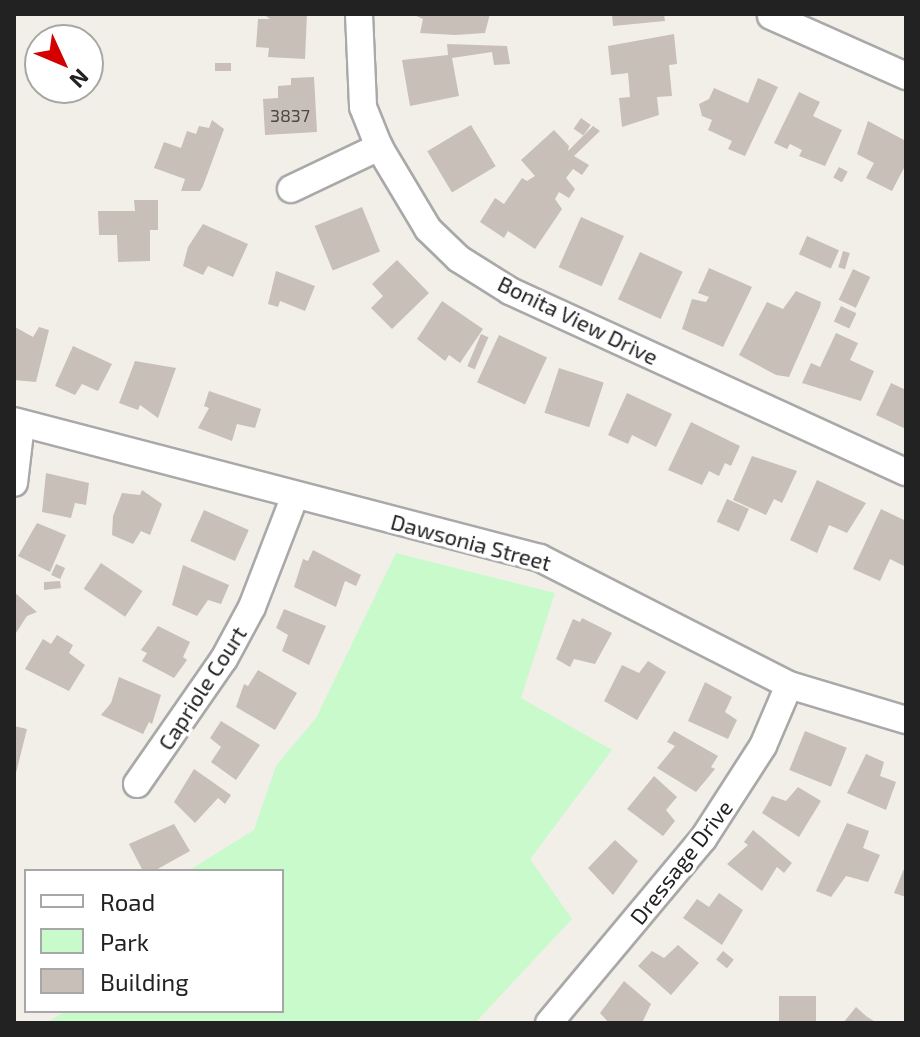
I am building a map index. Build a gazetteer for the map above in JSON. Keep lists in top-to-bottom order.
{
  "streets": {
    "street": [
      "Bonita View Drive",
      "Dawsonia Street",
      "Capriole Court",
      "Dressage Drive"
    ]
  },
  "crossings": [
    ["Dawsonia Street", "Capriole Court"],
    ["Dawsonia Street", "Dressage Drive"]
  ],
  "house_numbers": ["3837"],
  "legend": ["Road", "Park", "Building"],
  "north": "bottom right"
}
